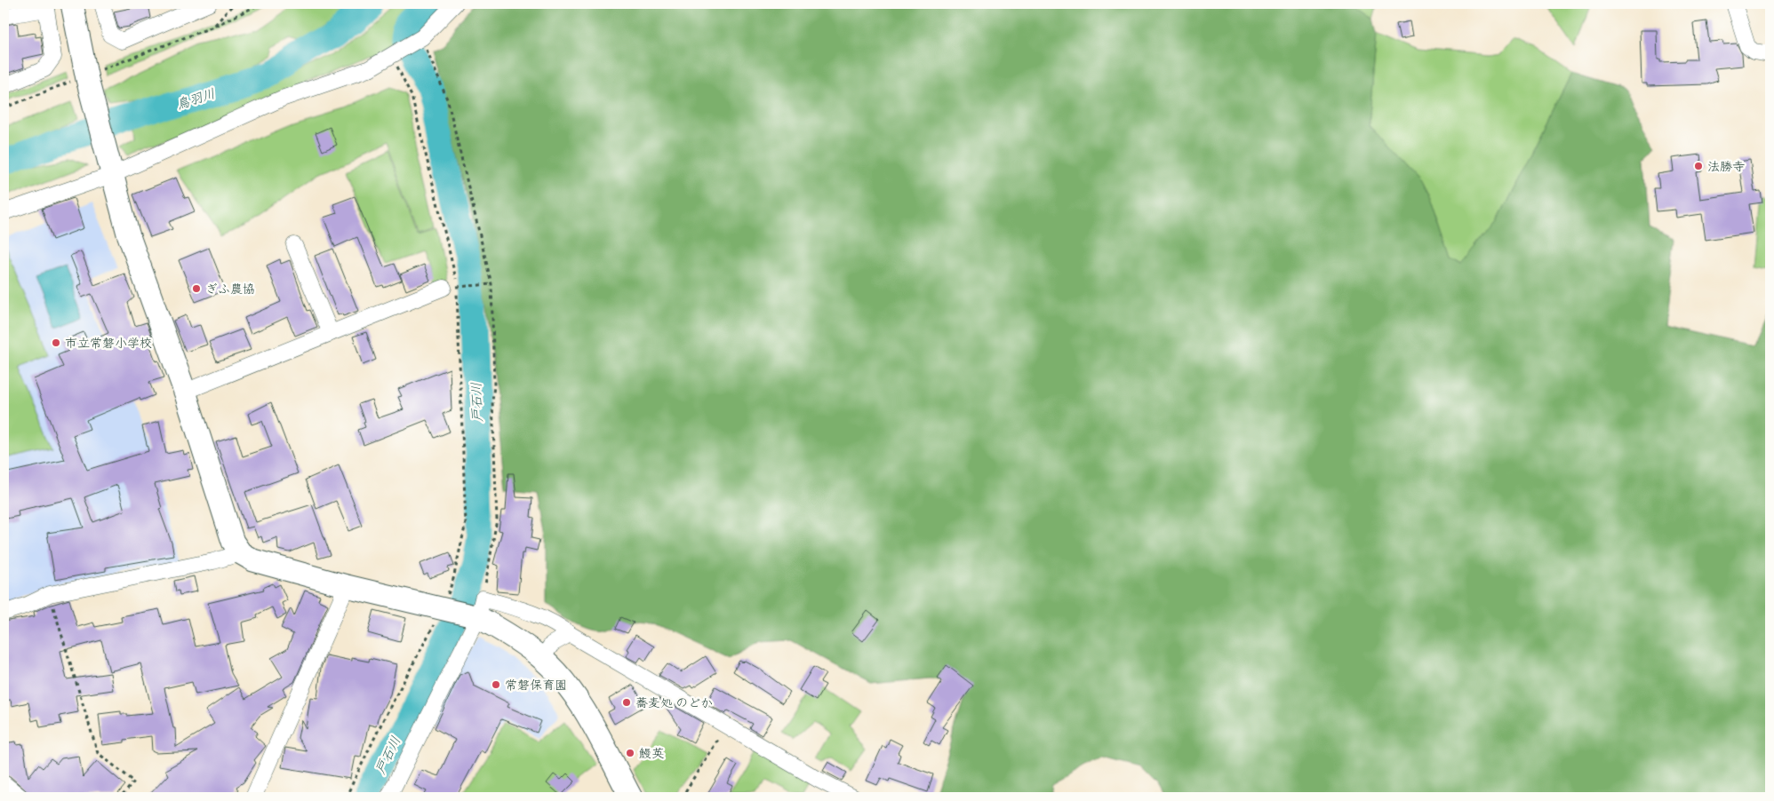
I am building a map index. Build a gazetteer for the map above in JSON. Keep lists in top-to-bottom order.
{
  "water": ["鳥羽川", "戸石川"],
  "places": [
    "法勝寺",
    "ぎふ農協",
    "市立常磐小学校",
    "常磐保育園",
    "蕎麦処 のどか",
    "鰻英"
  ]
}
